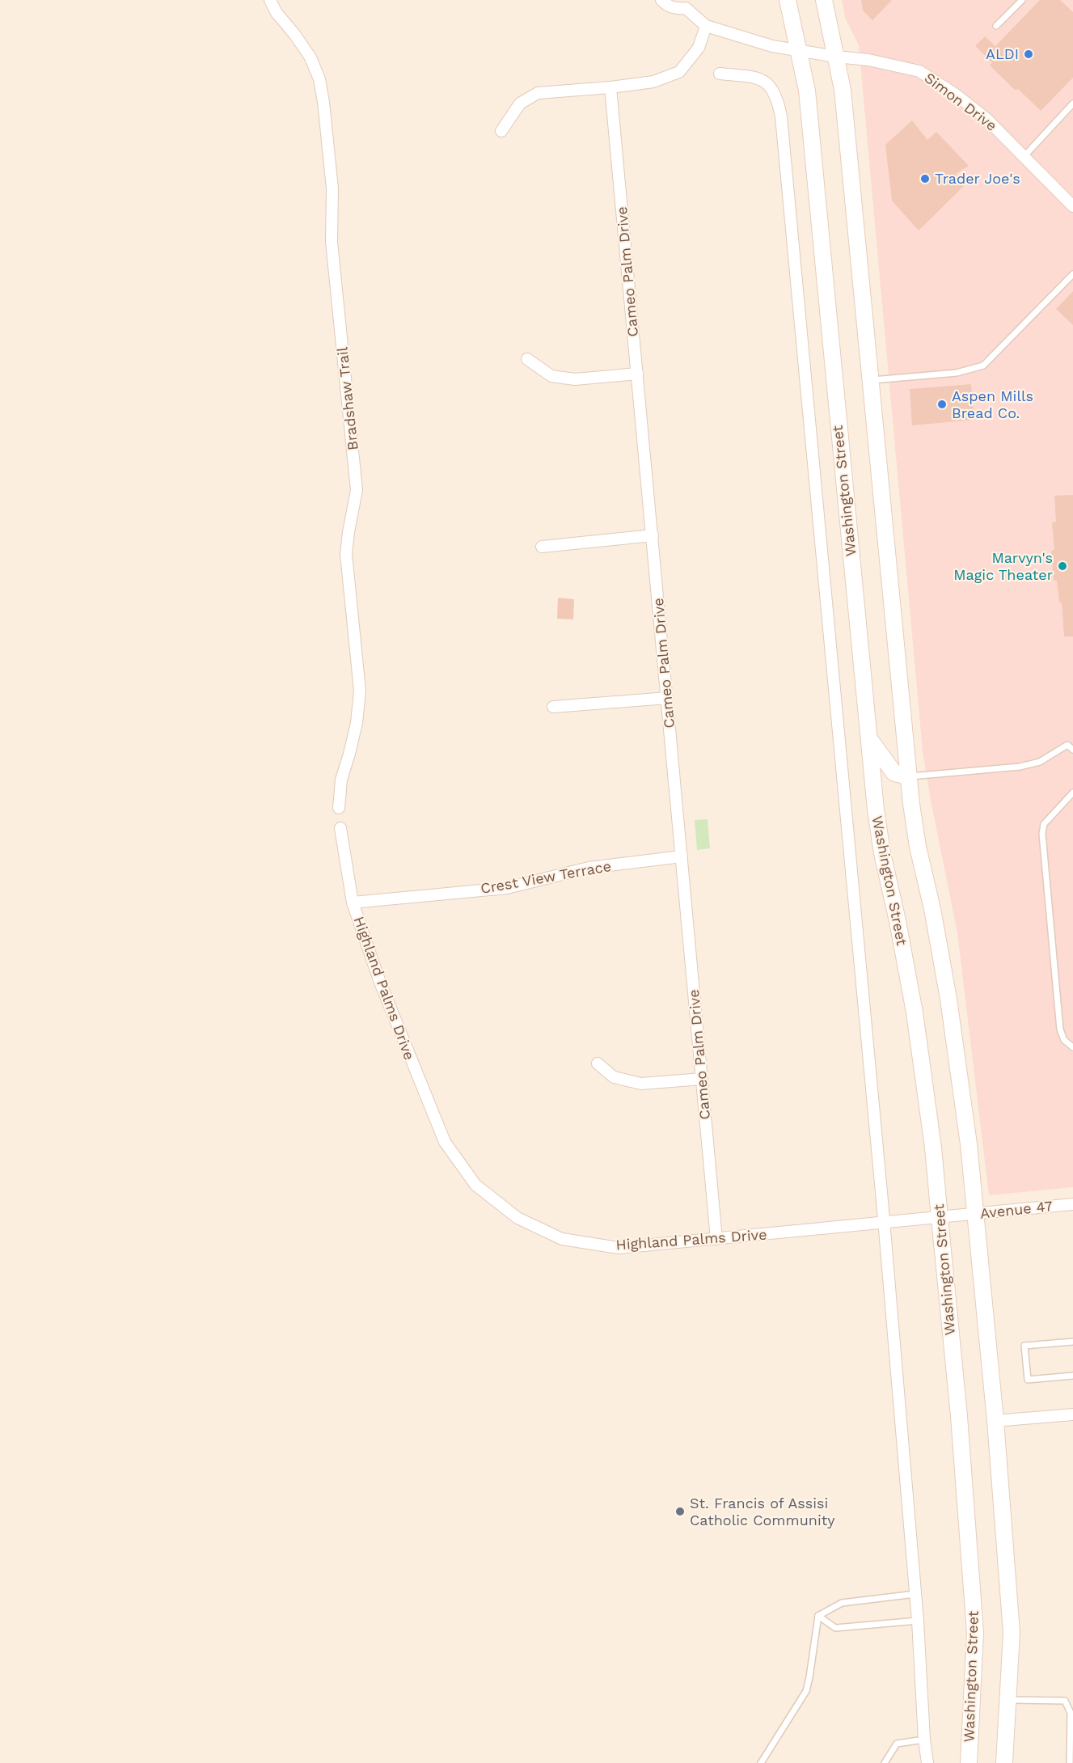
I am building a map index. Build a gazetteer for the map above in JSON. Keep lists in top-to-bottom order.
{
  "streets": {
    "main road": ["Washington Street"],
    "street": [
      "Simon Drive",
      "Cameo Palm Drive",
      "Bradshaw Trail",
      "Crest View Terrace",
      "Highland Palms Drive",
      "Avenue 47"
    ]
  },
  "crossings": [
    ["Simon Drive", "Washington Street"],
    ["Cameo Palm Drive", "Crest View Terrace"],
    ["Cameo Palm Drive", "Highland Palms Drive"],
    ["Washington Street", "Highland Palms Drive"],
    ["Crest View Terrace", "Highland Palms Drive"],
    ["Highland Palms Drive", "Avenue 47"]
  ],
  "places": [
    "ALDI",
    "Trader Joe's",
    "Aspen Mills Bread Co.",
    "Marvyn's Magic Theater",
    "St. Francis of Assisi Catholic Community"
  ]
}
